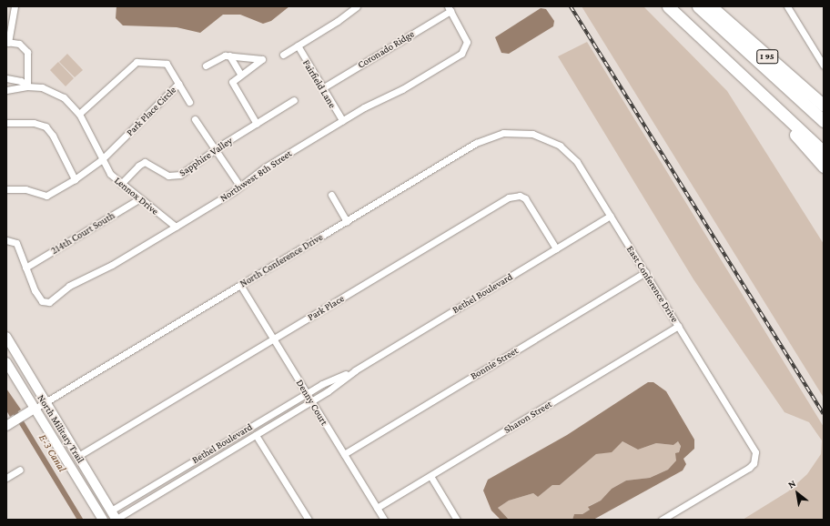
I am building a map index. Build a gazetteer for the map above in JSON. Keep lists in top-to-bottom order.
{
  "streets": {
    "highway": ["I 95"],
    "main road": ["North Military Trail"],
    "street": [
      "Coronado Ridge",
      "Fairfield Lane",
      "Park Place Circle",
      "Sapphire Valley",
      "Northwest 8th Street",
      "Lennox Drive",
      "214th Court South",
      "North Conference Drive",
      "East Conference Drive",
      "Bethel Boulevard",
      "Park Place",
      "Bonnie Street",
      "Denny Court",
      "Sharon Street"
    ]
  },
  "crossings": [
    ["Coronado Ridge", "Fairfield Lane"],
    ["Coronado Ridge", "Northwest 8th Street"],
    ["Fairfield Lane", "Northwest 8th Street"],
    ["Park Place Circle", "Lennox Drive"],
    ["Sapphire Valley", "Lennox Drive"],
    ["Northwest 8th Street", "Lennox Drive"],
    ["Northwest 8th Street", "214th Court South"],
    ["Lennox Drive", "214th Court South"],
    ["North Conference Drive", "East Conference Drive"],
    ["North Conference Drive", "Denny Court"],
    ["North Conference Drive", "North Military Trail"],
    ["East Conference Drive", "Bethel Boulevard"],
    ["East Conference Drive", "Bonnie Street"],
    ["East Conference Drive", "Sharon Street"],
    ["Bethel Boulevard", "Park Place"],
    ["Bethel Boulevard", "Denny Court"],
    ["Bethel Boulevard", "North Military Trail"],
    ["Park Place", "Denny Court"],
    ["Park Place", "North Military Trail"],
    ["Bonnie Street", "Denny Court"],
    ["Denny Court", "Sharon Street"]
  ],
  "water": ["E-3 Canal"],
  "north": "top left"
}
